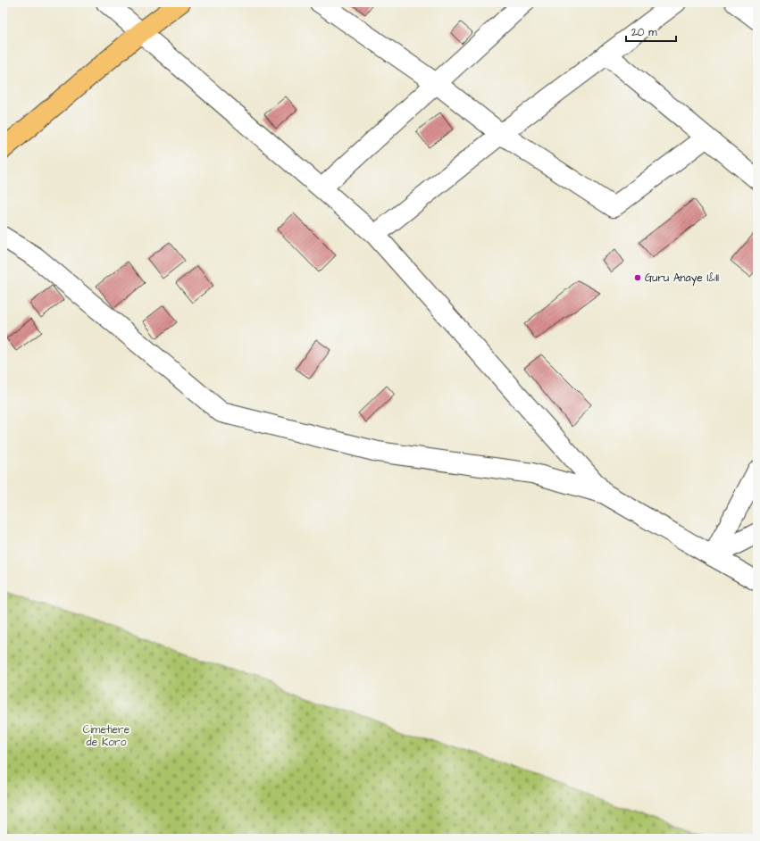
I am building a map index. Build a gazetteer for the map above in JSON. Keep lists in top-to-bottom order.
{
  "parks": ["Cimetiere de Koro"],
  "places": ["Guru Anaye I&II"],
  "scale_bar": "20 m"
}
